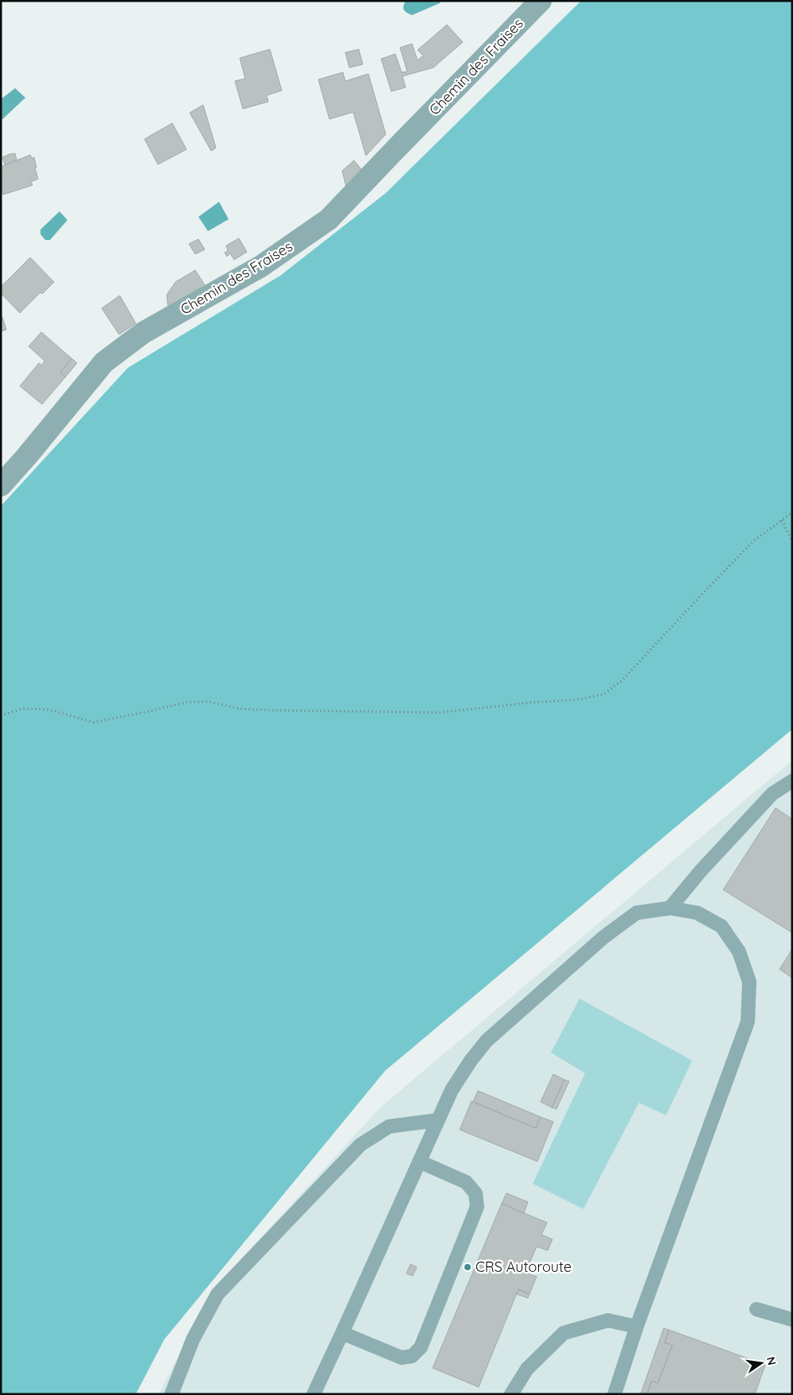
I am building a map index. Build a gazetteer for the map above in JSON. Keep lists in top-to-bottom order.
{
  "streets": {
    "street": ["Chemin des Fraises"]
  },
  "places": ["CRS Autoroute"],
  "north": "right"
}
